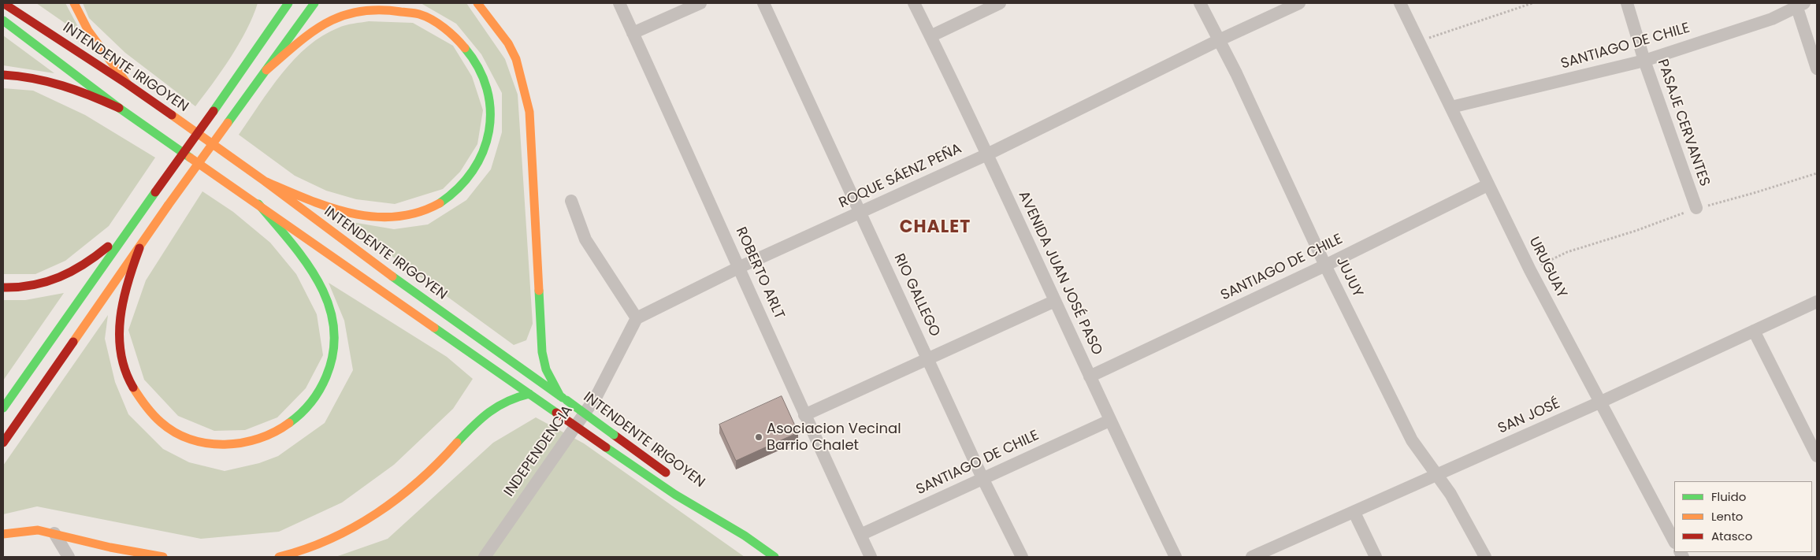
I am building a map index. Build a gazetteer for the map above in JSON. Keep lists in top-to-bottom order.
{
  "streets": {
    "main road": ["INTENDENTE IRIGOYEN"],
    "street": [
      "SANTIAGO DE CHILE",
      "PASAJE CERVANTES",
      "ROQUE SÁENZ PEÑA",
      "URUGUAY",
      "ROBERTO ARLT",
      "AVENIDA JUAN JOSÉ PASO",
      "JUJUY",
      "RIO GALLEGO",
      "SAN JOSÉ",
      "INDEPENDENCIA"
    ]
  },
  "crossings": [
    ["SANTIAGO DE CHILE", "PASAJE CERVANTES"],
    ["SANTIAGO DE CHILE", "URUGUAY"],
    ["SANTIAGO DE CHILE", "ROBERTO ARLT"],
    ["SANTIAGO DE CHILE", "AVENIDA JUAN JOSÉ PASO"],
    ["SANTIAGO DE CHILE", "JUJUY"],
    ["SANTIAGO DE CHILE", "RIO GALLEGO"],
    ["ROQUE SÁENZ PEÑA", "ROBERTO ARLT"],
    ["ROQUE SÁENZ PEÑA", "AVENIDA JUAN JOSÉ PASO"],
    ["ROQUE SÁENZ PEÑA", "JUJUY"],
    ["ROQUE SÁENZ PEÑA", "RIO GALLEGO"],
    ["ROQUE SÁENZ PEÑA", "INDEPENDENCIA"],
    ["URUGUAY", "SAN JOSÉ"],
    ["JUJUY", "SAN JOSÉ"]
  ],
  "districts": ["CHALET"],
  "places": ["Asociacion Vecinal Barrio Chalet"],
  "legend": ["Fluido", "Lento", "Atasco"]
}
